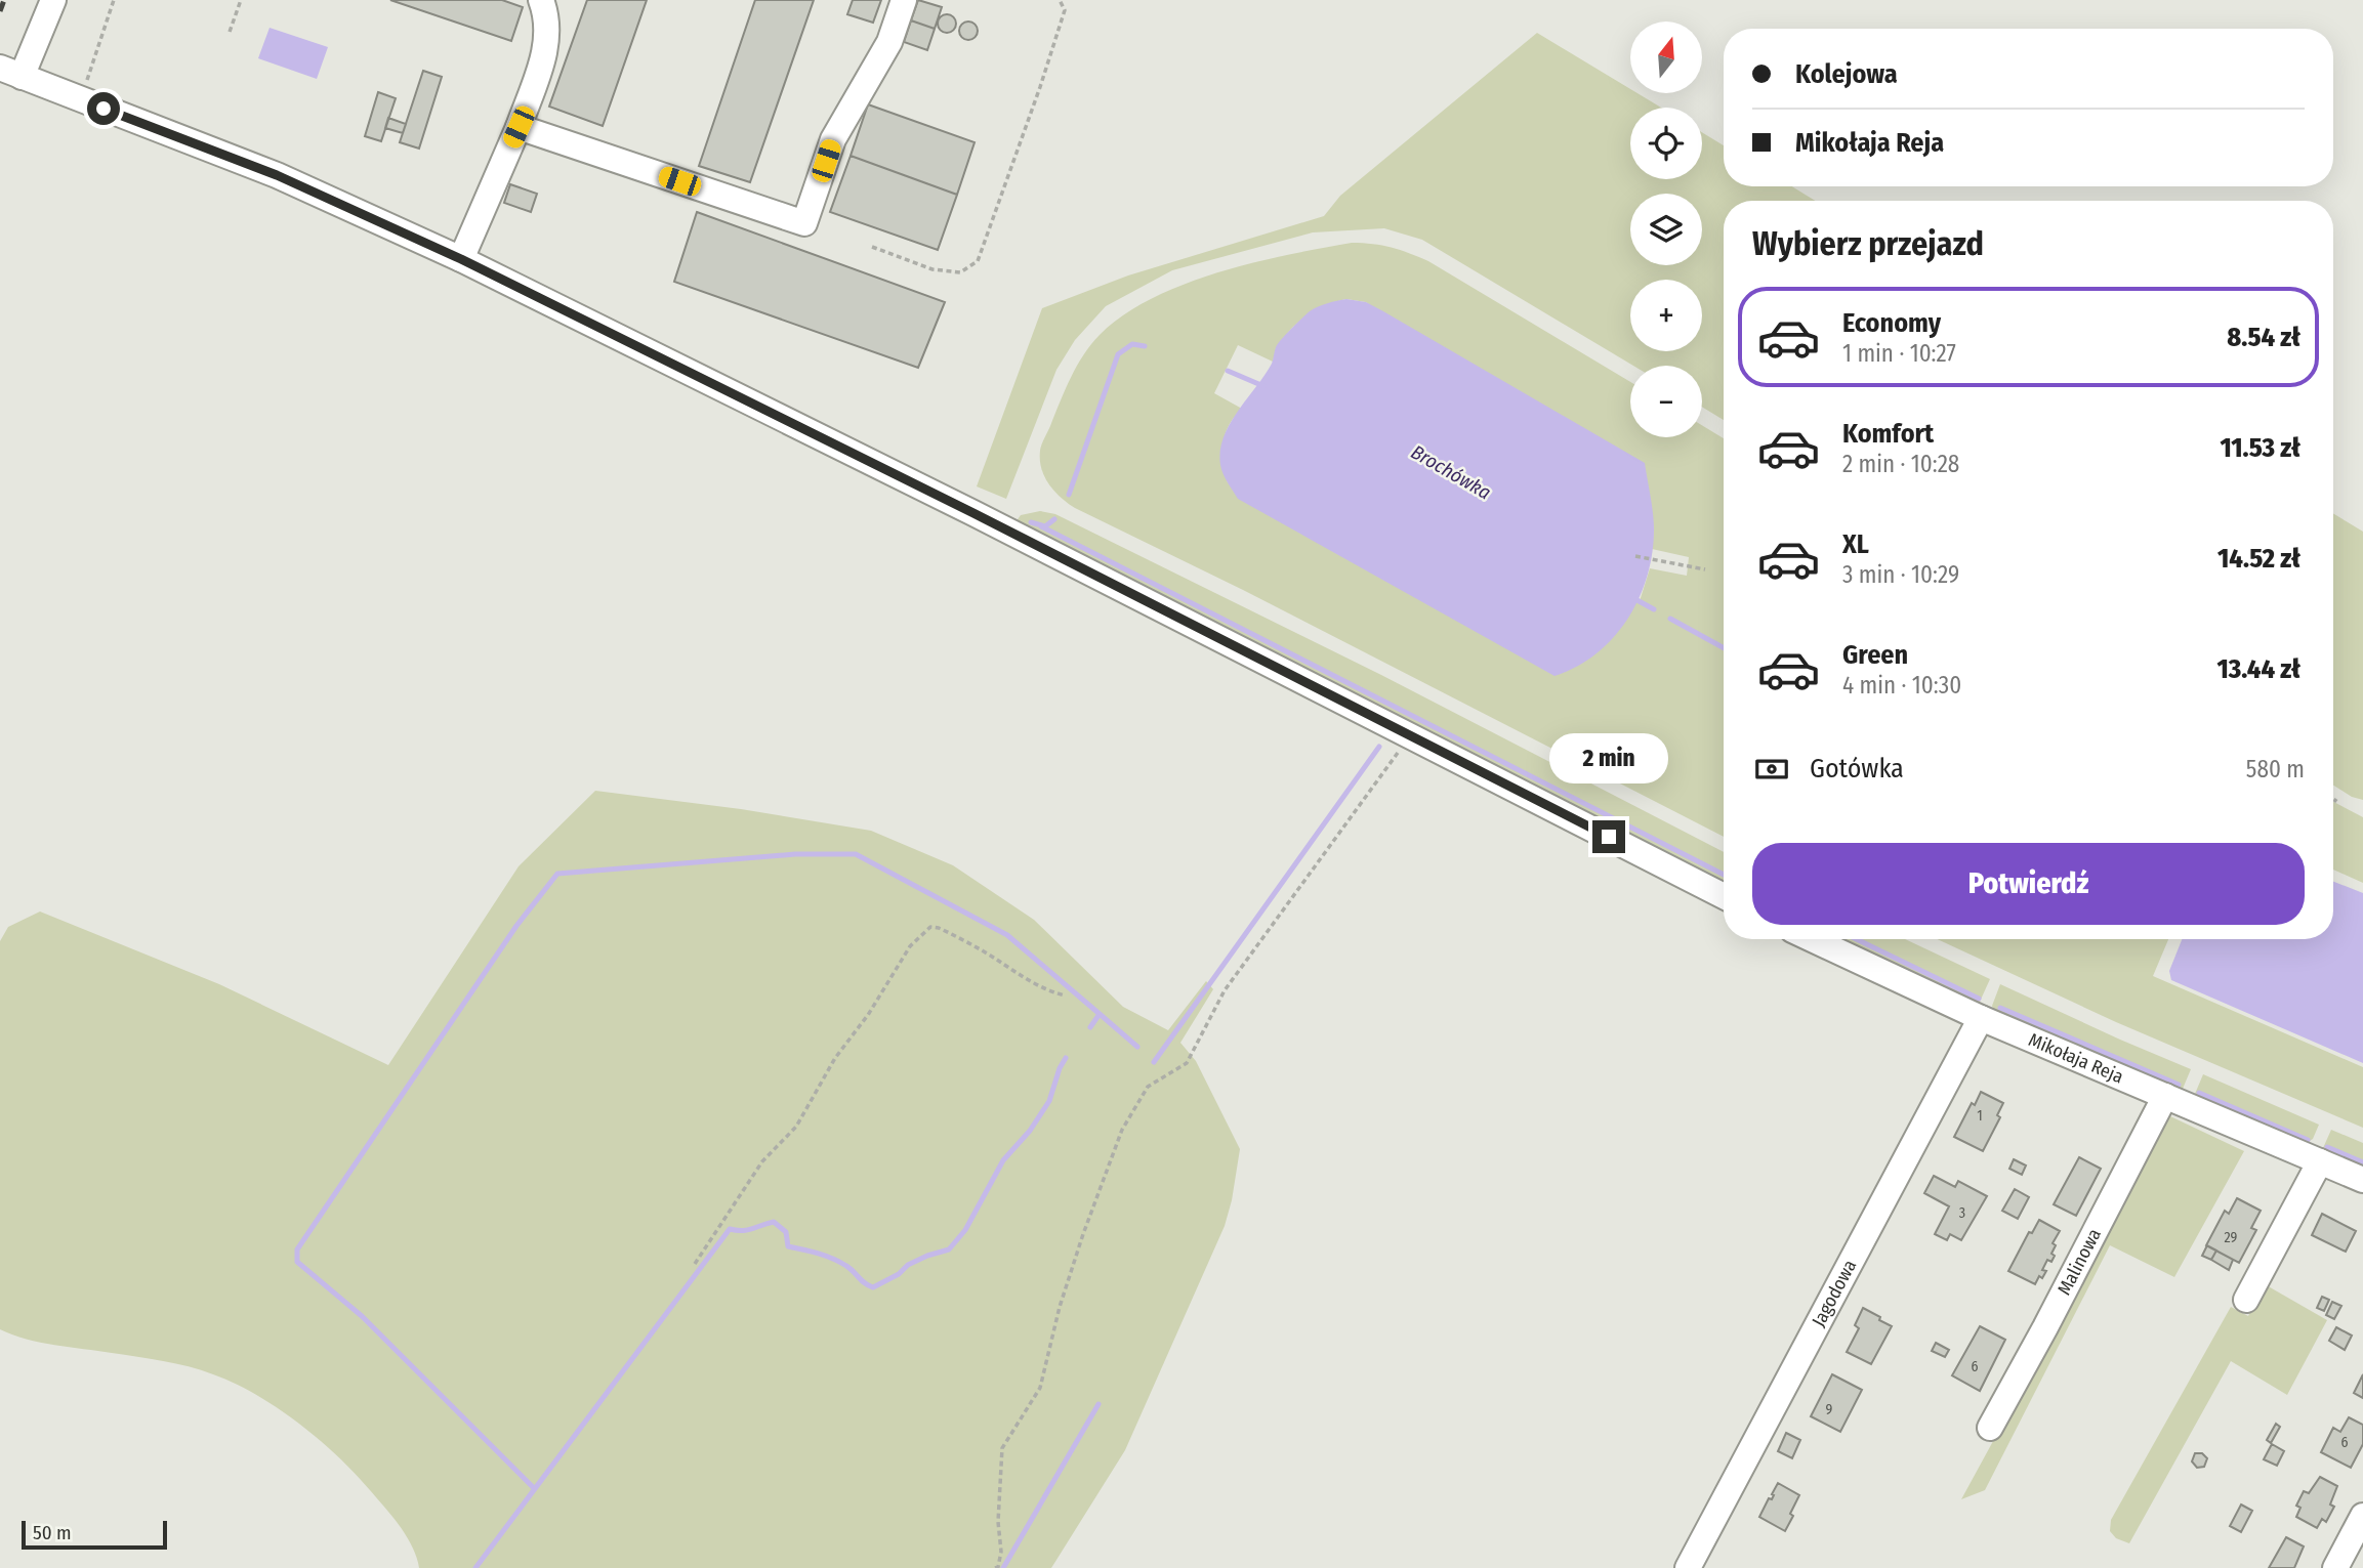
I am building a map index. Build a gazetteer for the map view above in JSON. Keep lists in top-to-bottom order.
{
  "streets": {
    "street": ["Mikołaja Reja", "Malinowa", "Jagodowa"]
  },
  "crossings": [
    ["Mikołaja Reja", "Malinowa"],
    ["Mikołaja Reja", "Jagodowa"]
  ],
  "water": ["Brochówka"],
  "house_numbers": [
    "1",
    "3",
    "29",
    "6",
    "9",
    "6"
  ],
  "scale_bar": "50 m",
  "north": "top",
  "page": {
    "map_buttons": ["+", "−"],
    "banner": ["Kolejowa", "Mikołaja Reja"],
    "heading": "Wybierz przejazd",
    "list": [
      {
        "name": "Economy",
        "note": "1 min · 10:27",
        "value": "8.54 zł"
      },
      {
        "name": "Komfort",
        "note": "2 min · 10:28",
        "value": "11.53 zł"
      },
      {
        "name": "XL",
        "note": "3 min · 10:29",
        "value": "14.52 zł"
      },
      {
        "name": "Green",
        "note": "4 min · 10:30",
        "value": "13.44 zł"
      }
    ],
    "pay": ["Gotówka", "580 m"],
    "bubble": "2 min",
    "buttons": "Potwierdź",
    "scale": "50 m"
  }
}
